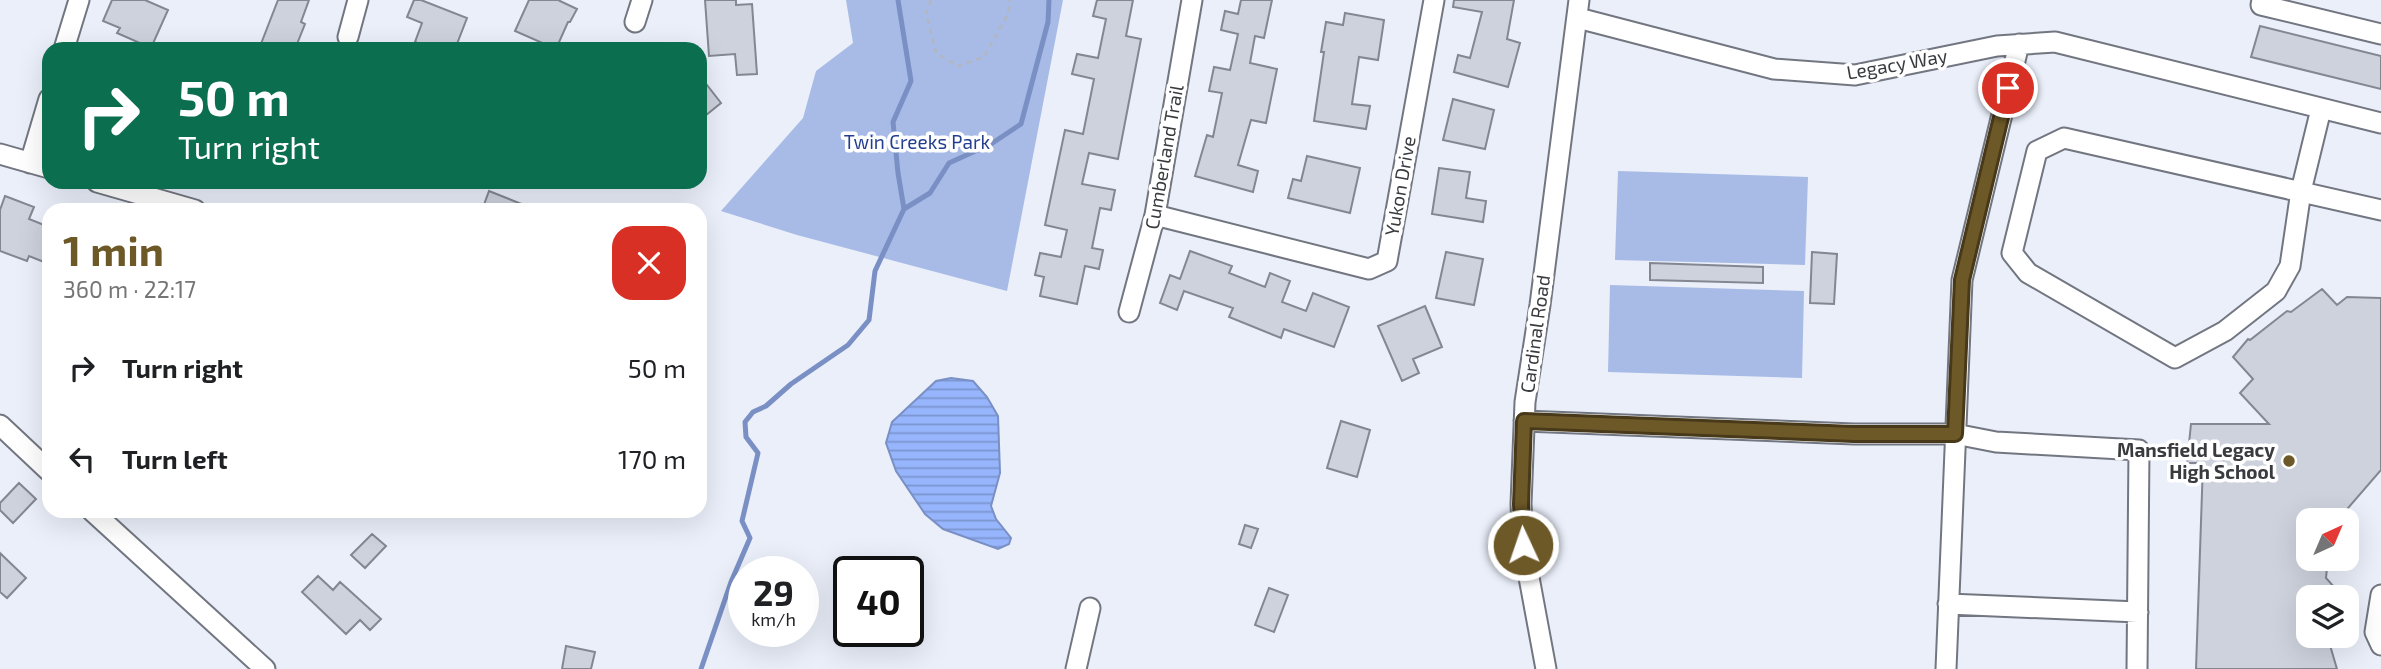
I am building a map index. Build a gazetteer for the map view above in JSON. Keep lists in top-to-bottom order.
{
  "streets": {
    "street": [
      "Legacy Way",
      "Cumberland Trail",
      "Yukon Drive",
      "Cardinal Road"
    ]
  },
  "crossings": [
    ["Legacy Way", "Cardinal Road"],
    ["Cumberland Trail", "Yukon Drive"]
  ],
  "parks": ["Twin Creeks Park"],
  "places": ["Mansfield Legacy High School"],
  "north": "top right",
  "page": {
    "turn": ["50 m", "Turn right"],
    "heading": ["1 min", "360 m · 22:17"],
    "list": [
      {
        "name": "Turn right",
        "value": "50 m"
      },
      {
        "name": "Turn left",
        "value": "170 m"
      }
    ],
    "speed": "29 km/h",
    "limit": "40"
  }
}
